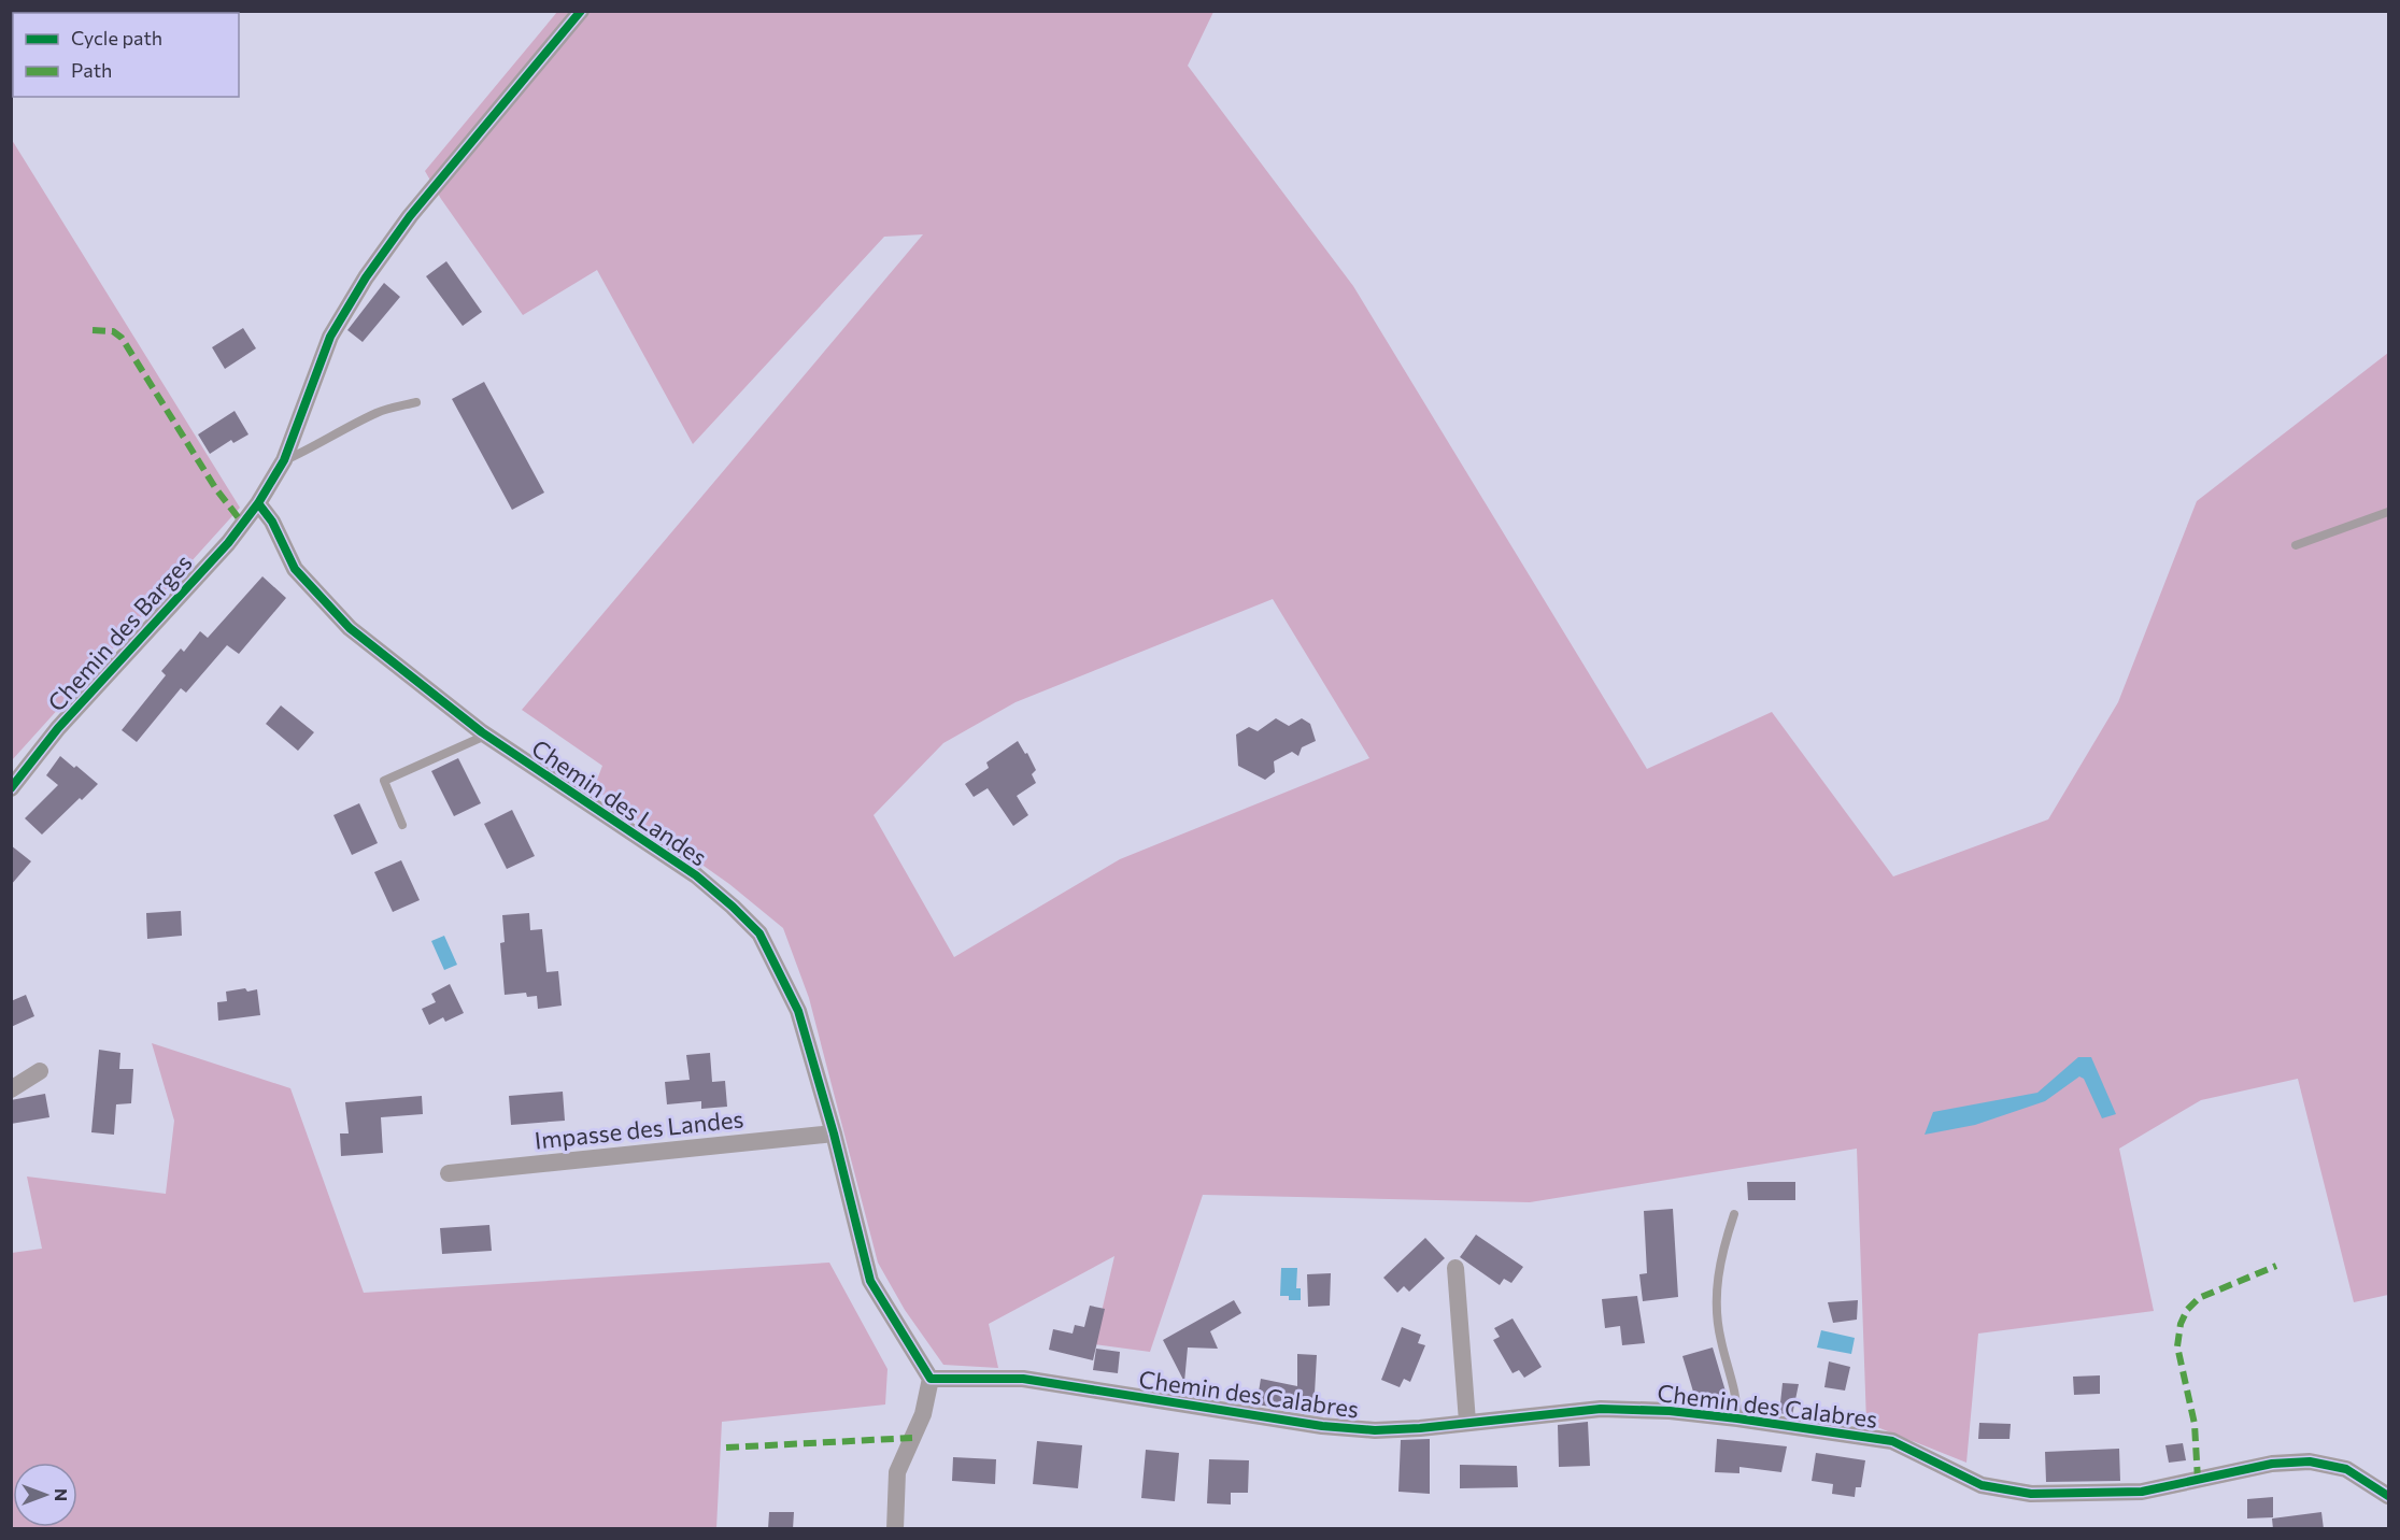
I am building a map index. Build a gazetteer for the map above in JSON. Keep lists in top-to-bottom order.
{
  "streets": {
    "street": [
      "Chemin des Barges",
      "Chemin des Landes",
      "Impasse des Landes",
      "Chemin des Calabres"
    ]
  },
  "crossings": [
    ["Chemin des Barges", "Chemin des Landes"],
    ["Chemin des Landes", "Impasse des Landes"],
    ["Chemin des Landes", "Chemin des Calabres"]
  ],
  "legend": ["Cycle path", "Path"],
  "north": "right"
}
